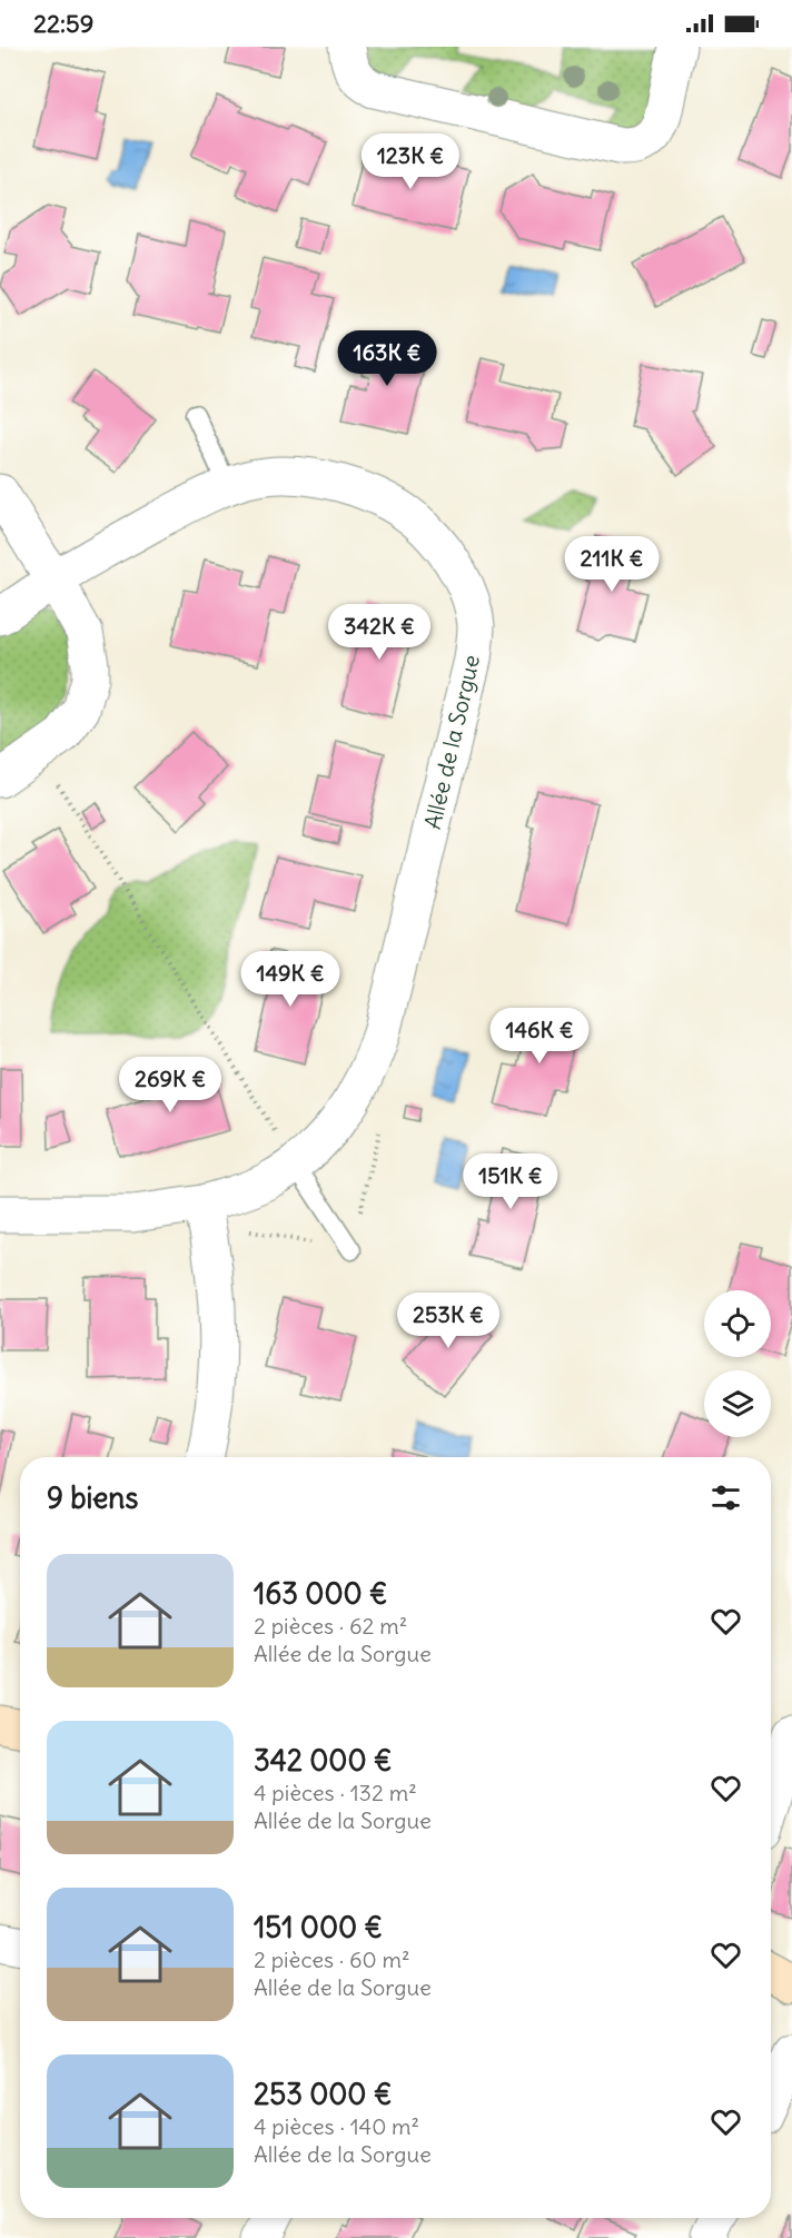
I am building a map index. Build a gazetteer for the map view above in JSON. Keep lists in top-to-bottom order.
{
  "streets": {
    "street": ["Allée de la Sorgue"]
  },
  "page": {
    "status": "22:59",
    "price": [
      "123K €",
      "163K €",
      "211K €",
      "342K €",
      "149K €",
      "146K €",
      "269K €",
      "151K €",
      "253K €"
    ],
    "heading": "9 biens",
    "list": [
      {
        "name": "163 000 €",
        "note": "2 pièces · 62 m² · Allée de la Sorgue"
      },
      {
        "name": "342 000 €",
        "note": "4 pièces · 132 m² · Allée de la Sorgue"
      },
      {
        "name": "151 000 €",
        "note": "2 pièces · 60 m² · Allée de la Sorgue"
      },
      {
        "name": "253 000 €",
        "note": "4 pièces · 140 m² · Allée de la Sorgue"
      }
    ]
  }
}
